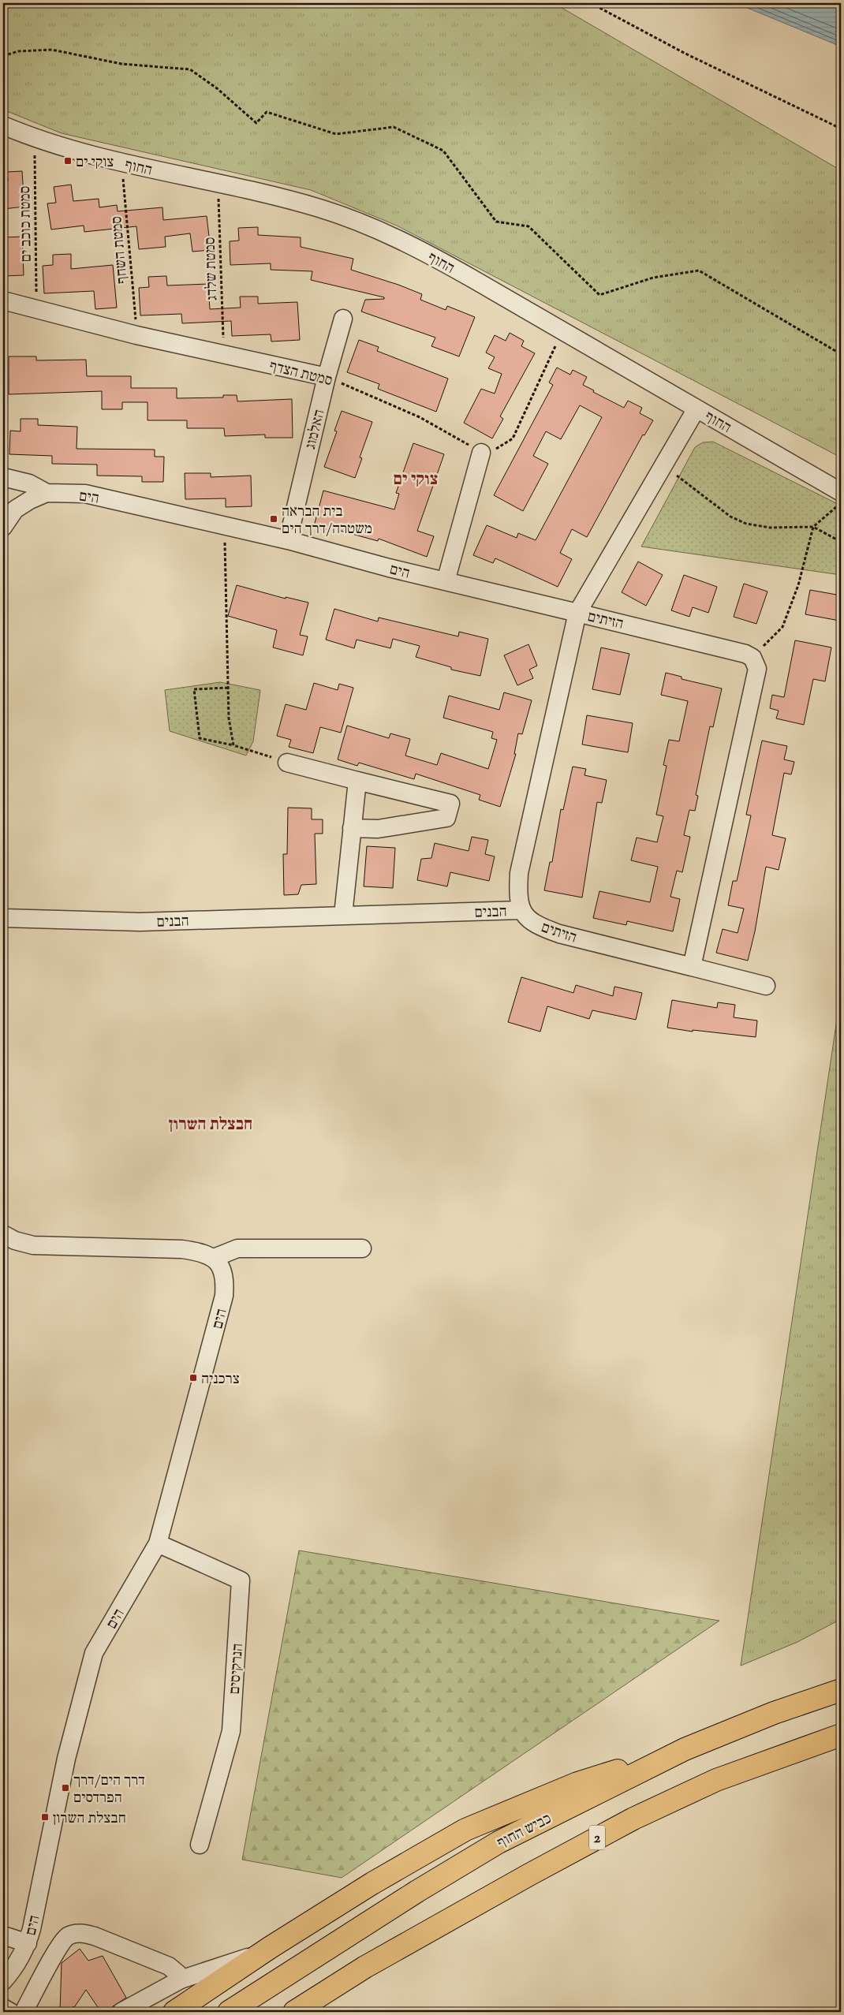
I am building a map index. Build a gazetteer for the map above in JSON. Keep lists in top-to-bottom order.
{
  "streets": {
    "highway": ["כביש החוף", "2"],
    "street": [
      "החוף",
      "סמטת הצדף",
      "האלמוג",
      "הים",
      "הזיתים",
      "הבנים",
      "הנרקיסים"
    ],
    "path": ["סמטת כוכב ים", "סמטת השחף", "סמטת שלדג"]
  },
  "crossings": [
    ["החוף", "סמטת כוכב ים"],
    ["החוף", "סמטת השחף"],
    ["החוף", "סמטת שלדג"],
    ["סמטת כוכב ים", "סמטת הצדף"],
    ["סמטת השחף", "סמטת הצדף"],
    ["סמטת שלדג", "סמטת הצדף"],
    ["סמטת הצדף", "האלמוג"],
    ["האלמוג", "הים"],
    ["הים", "הזיתים"],
    ["הים", "הנרקיסים"],
    ["הזיתים", "הבנים"]
  ],
  "districts": ["צוקי ים", "חבצלת השרון"],
  "places": {
    "transit": [
      "צוקי ים",
      "בית הבראה משטרה/דרך הים",
      "צרכניה",
      "דרך הים/דרך הפרדסים",
      "חבצלת השרון"
    ]
  }
}
